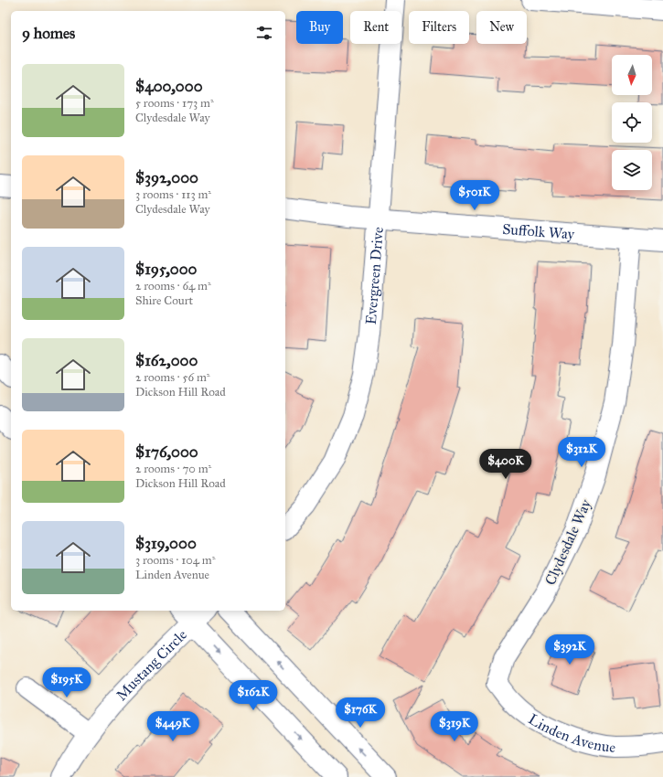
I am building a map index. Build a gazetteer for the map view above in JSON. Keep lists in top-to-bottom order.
{
  "streets": {
    "street": [
      "Suffolk Way",
      "Evergreen Drive",
      "Clydesdale Way",
      "Mustang Circle",
      "Linden Avenue"
    ]
  },
  "crossings": [
    ["Suffolk Way", "Evergreen Drive"],
    ["Suffolk Way", "Clydesdale Way"],
    ["Clydesdale Way", "Linden Avenue"]
  ],
  "north": "bottom",
  "page": {
    "chip": [
      "Buy",
      "Rent",
      "Filters",
      "New"
    ],
    "heading": "9 homes",
    "list": [
      {
        "name": "$400,000",
        "note": "5 rooms · 173 m² · Clydesdale Way"
      },
      {
        "name": "$392,000",
        "note": "3 rooms · 113 m² · Clydesdale Way"
      },
      {
        "name": "$195,000",
        "note": "2 rooms · 64 m² · Shire Court"
      },
      {
        "name": "$162,000",
        "note": "2 rooms · 56 m² · Dickson Hill Road"
      },
      {
        "name": "$176,000",
        "note": "2 rooms · 70 m² · Dickson Hill Road"
      },
      {
        "name": "$319,000",
        "note": "3 rooms · 104 m² · Linden Avenue"
      }
    ],
    "price": [
      "$501K",
      "$312K",
      "$400K",
      "$392K",
      "$195K",
      "$162K",
      "$176K",
      "$449K",
      "$319K"
    ]
  }
}
